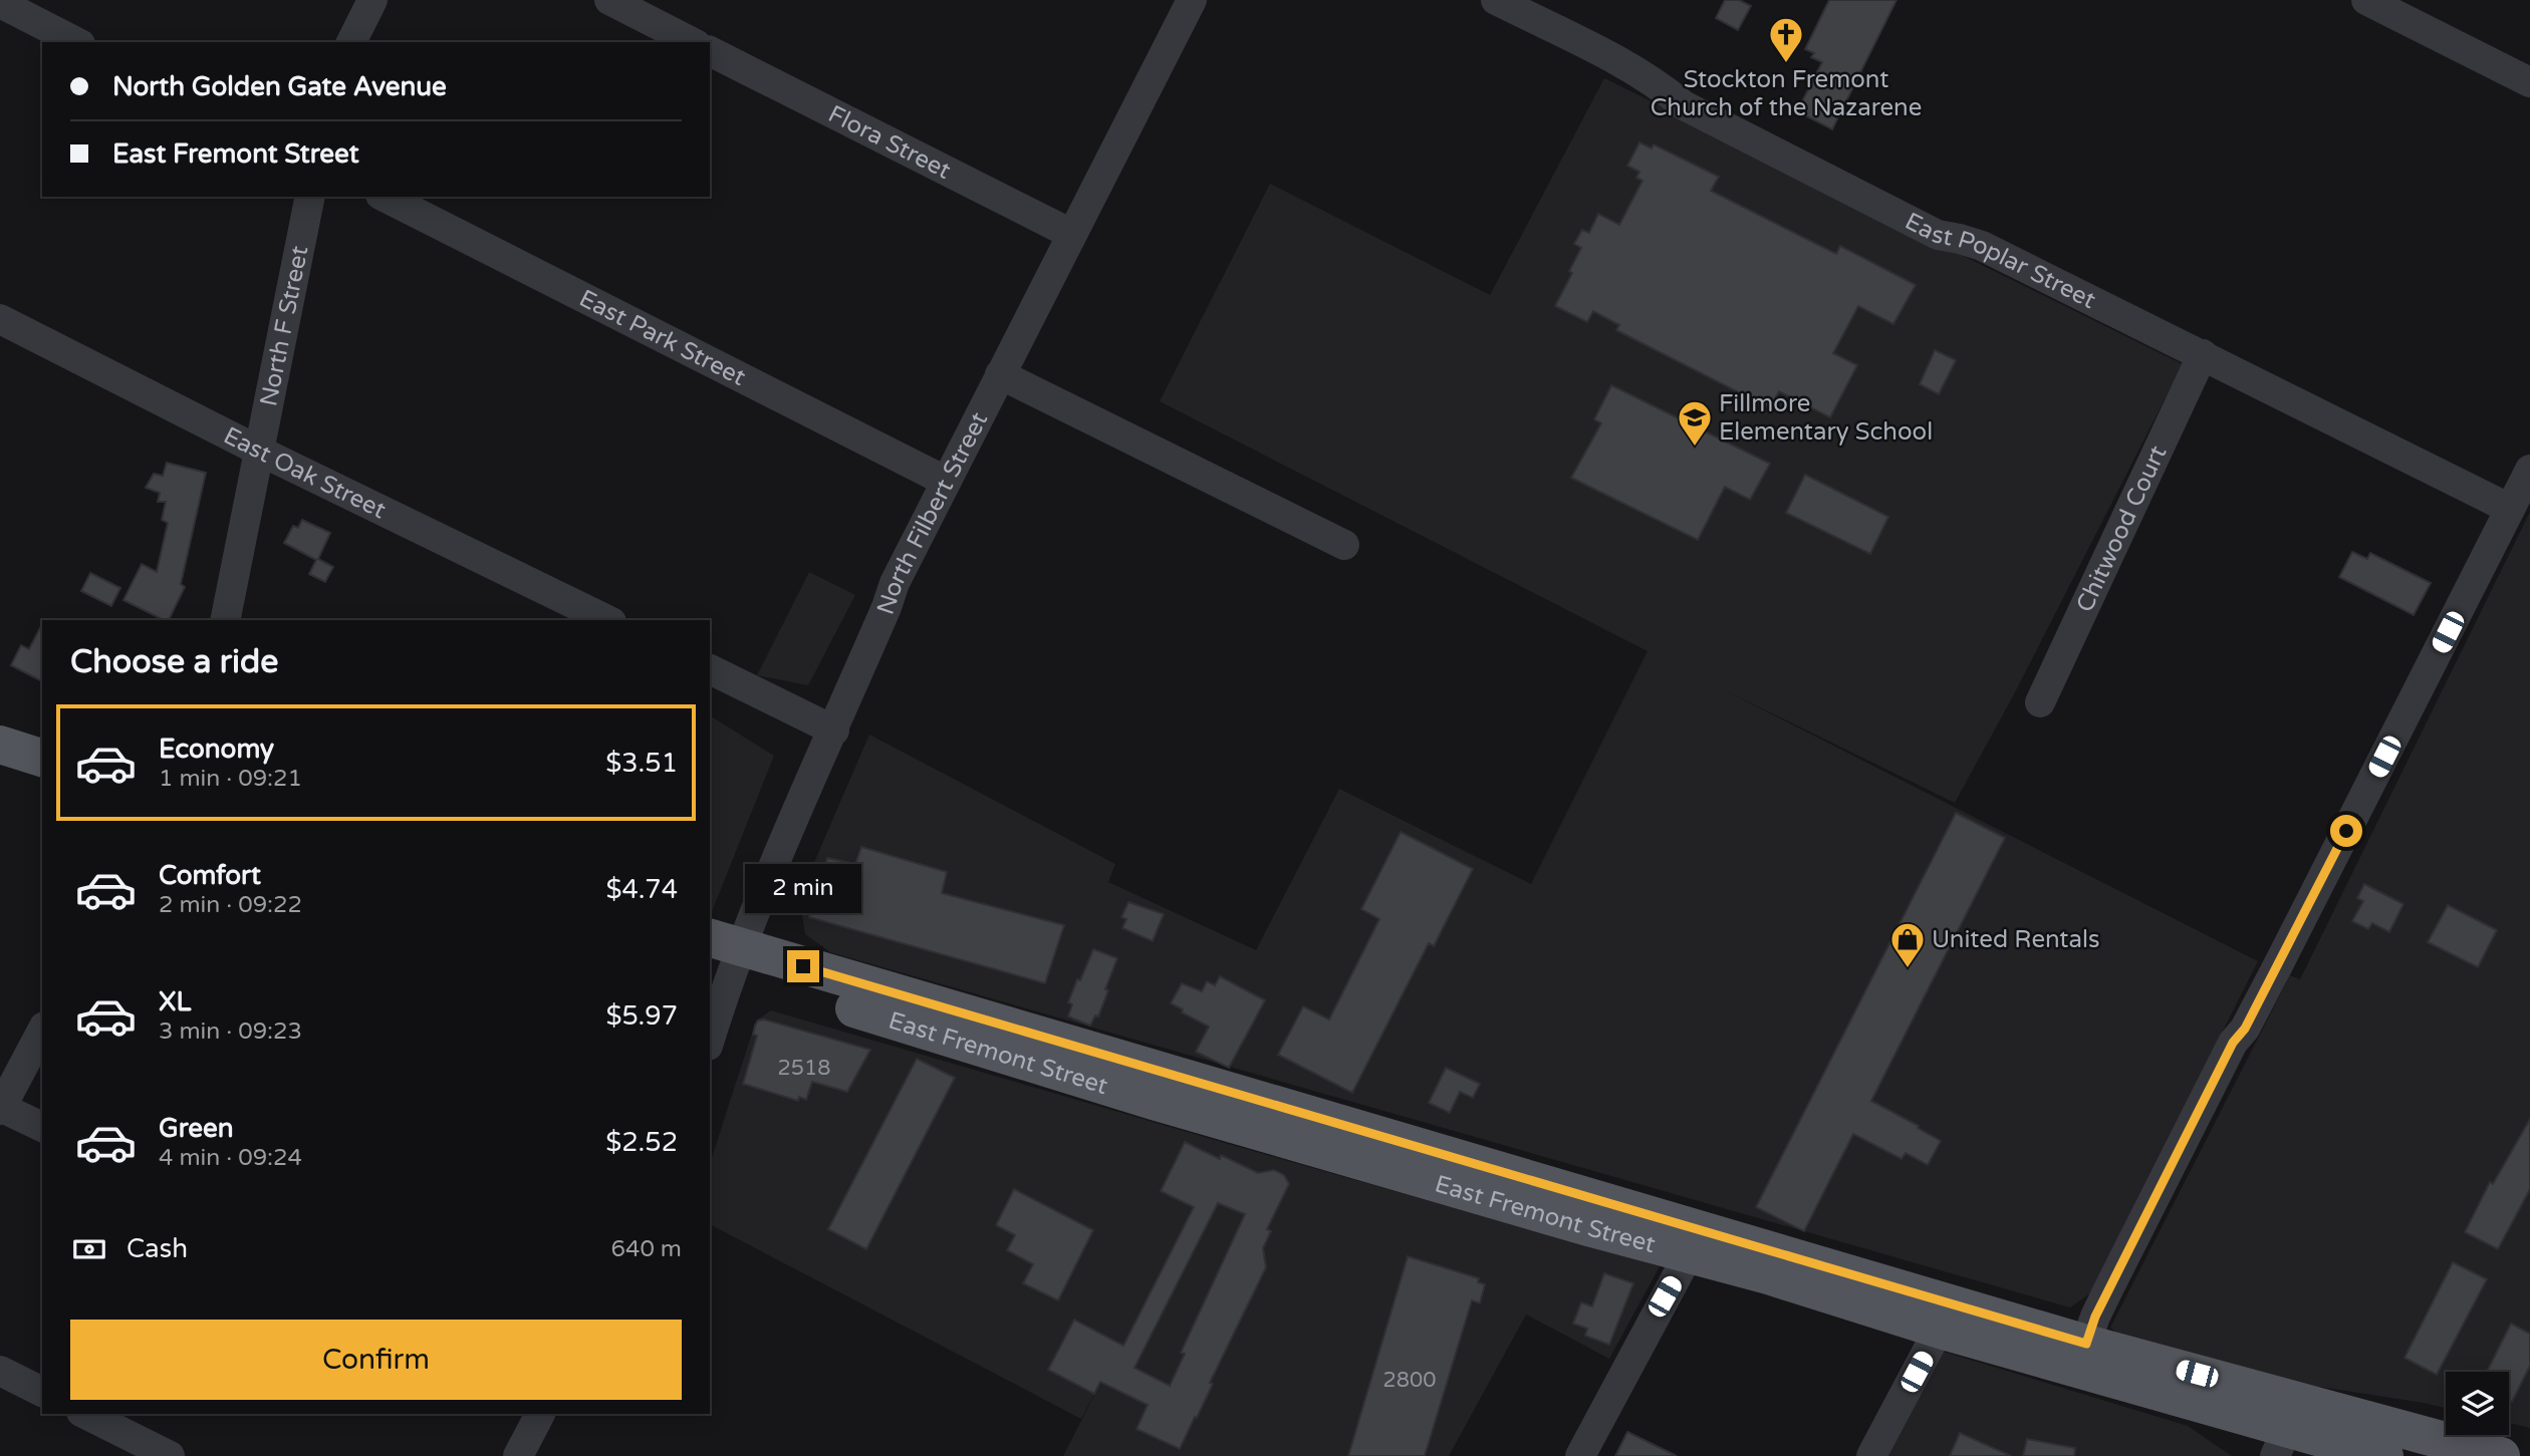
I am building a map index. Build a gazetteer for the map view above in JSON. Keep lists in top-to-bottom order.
{
  "streets": {
    "main road": ["East Fremont Street"],
    "street": [
      "Flora Street",
      "East Poplar Street",
      "North F Street",
      "East Park Street",
      "East Oak Street",
      "North Filbert Street",
      "Chitwood Court"
    ]
  },
  "crossings": [
    ["Flora Street", "North Filbert Street"],
    ["East Poplar Street", "Chitwood Court"],
    ["North F Street", "East Oak Street"],
    ["East Park Street", "North Filbert Street"],
    ["North Filbert Street", "East Fremont Street"]
  ],
  "places": {
    "church": ["Stockton Fremont Church of the Nazarene"],
    "school or university": ["Fillmore Elementary School"],
    "shop": ["United Rentals"]
  },
  "house_numbers": ["2518", "2800"],
  "page": {
    "banner": ["North Golden Gate Avenue", "East Fremont Street"],
    "heading": "Choose a ride",
    "list": [
      {
        "name": "Economy",
        "note": "1 min · 09:21",
        "value": "$3.51"
      },
      {
        "name": "Comfort",
        "note": "2 min · 09:22",
        "value": "$4.74"
      },
      {
        "name": "XL",
        "note": "3 min · 09:23",
        "value": "$5.97"
      },
      {
        "name": "Green",
        "note": "4 min · 09:24",
        "value": "$2.52"
      }
    ],
    "bubble": "2 min",
    "pay": ["Cash", "640 m"],
    "buttons": "Confirm"
  }
}
